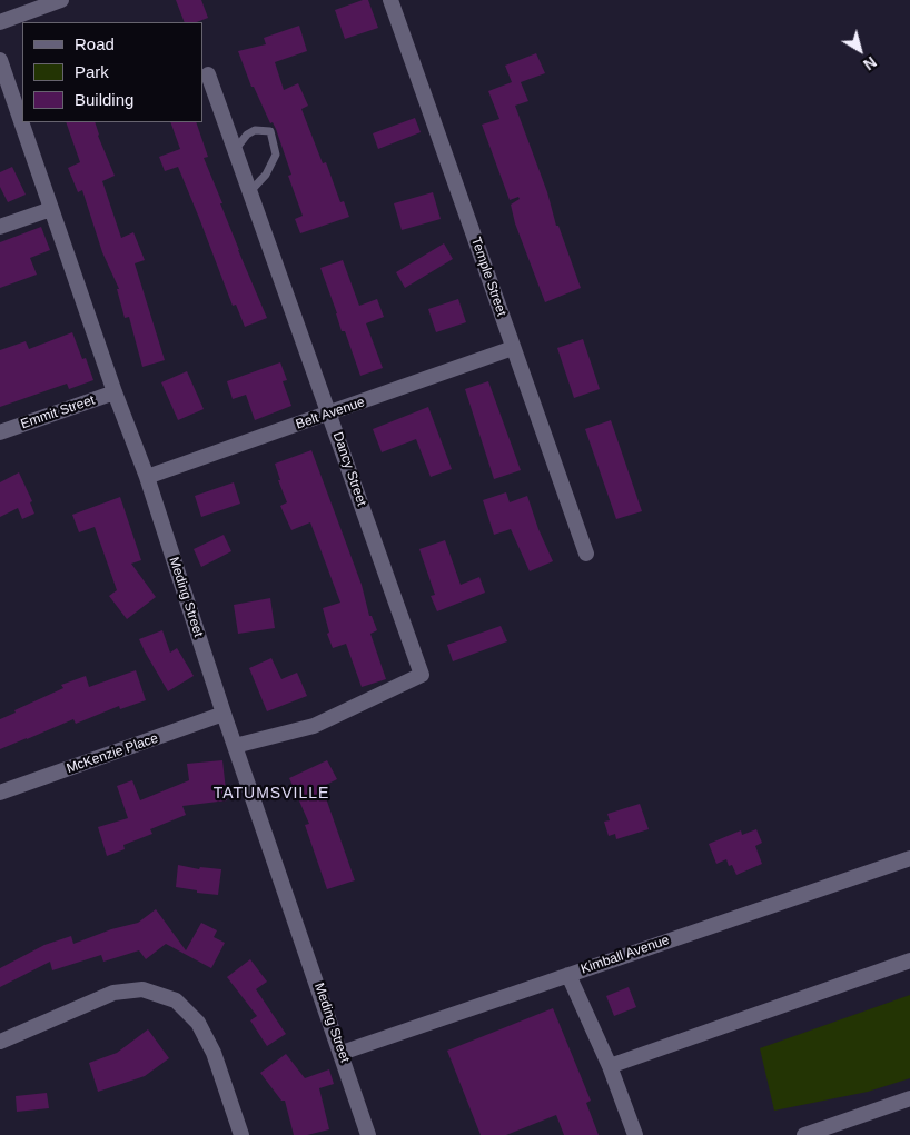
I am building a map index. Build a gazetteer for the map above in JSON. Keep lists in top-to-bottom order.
{
  "streets": {
    "street": [
      "Temple Street",
      "Emmit Street",
      "Belt Avenue",
      "Dancy Street",
      "Meding Street",
      "McKenzie Place",
      "Kimball Avenue"
    ]
  },
  "crossings": [
    ["Temple Street", "Belt Avenue"],
    ["Emmit Street", "Meding Street"],
    ["Belt Avenue", "Dancy Street"],
    ["Belt Avenue", "Meding Street"],
    ["Dancy Street", "Meding Street"],
    ["Meding Street", "McKenzie Place"],
    ["Meding Street", "Kimball Avenue"]
  ],
  "districts": ["TATUMSVILLE"],
  "legend": ["Road", "Park", "Building"],
  "north": "bottom right"
}
